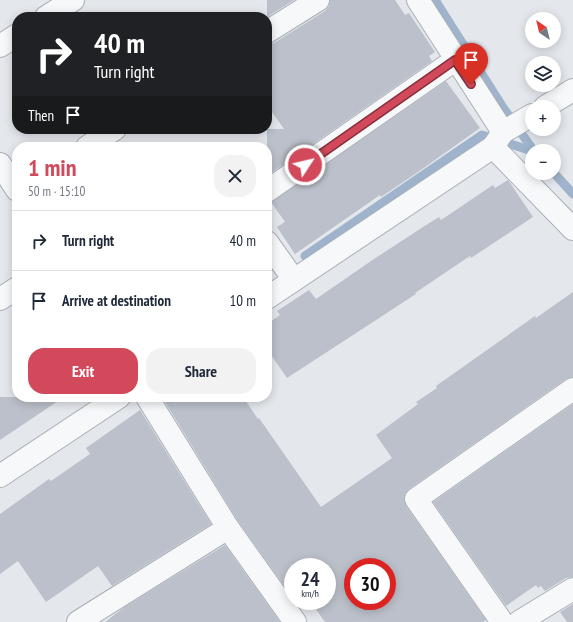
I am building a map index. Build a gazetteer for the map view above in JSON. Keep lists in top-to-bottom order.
{
  "north": "top left",
  "page": {
    "map_buttons": ["+", "−"],
    "turn": ["40 m", "Turn right"],
    "then": "Then",
    "heading": ["1 min", "50 m · 15:10"],
    "list": [
      {
        "name": "Turn right",
        "value": "40 m"
      },
      {
        "name": "Arrive at destination",
        "value": "10 m"
      }
    ],
    "buttons": ["Exit", "Share"],
    "speed": "24 km/h",
    "limit": "30"
  }
}
